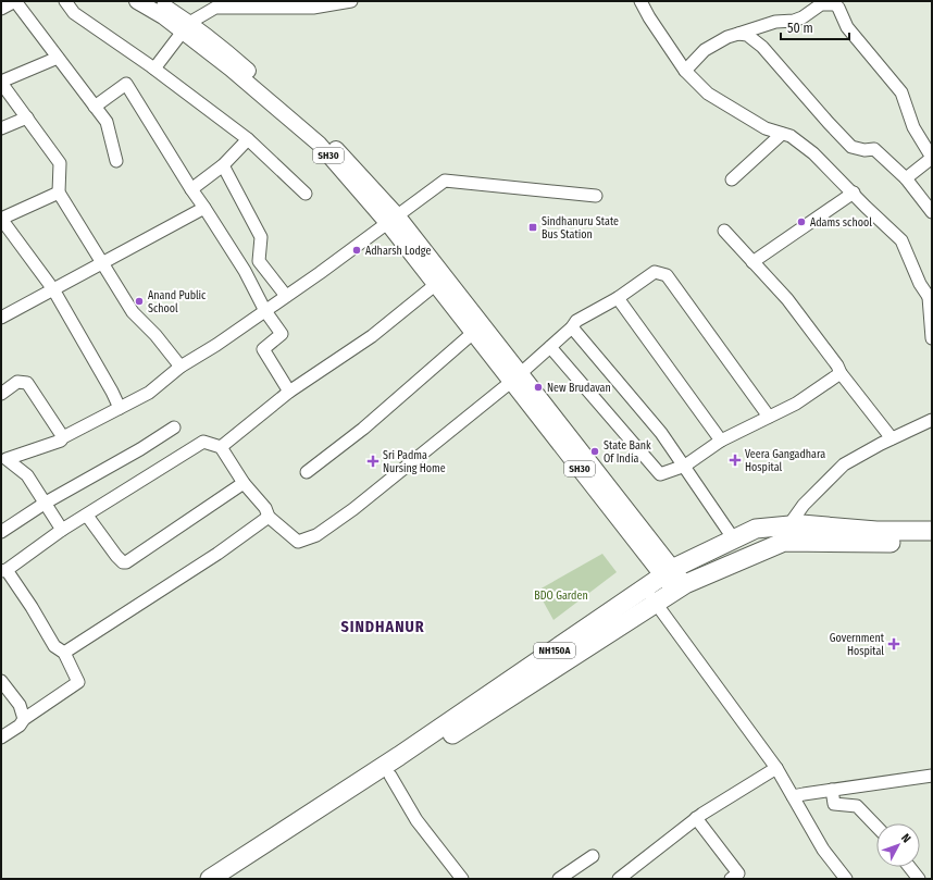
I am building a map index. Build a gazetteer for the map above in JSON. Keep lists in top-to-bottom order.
{
  "streets": {
    "highway": ["NH150A"],
    "main road": ["SH30"]
  },
  "crossings": [
    ["SH30", "NH150A"]
  ],
  "districts": ["SINDHANUR"],
  "parks": ["BDO Garden"],
  "places": {
    "other": [
      "Adams school",
      "Adharsh Lodge",
      "Anand Public School",
      "New Brudavan",
      "State Bank Of India"
    ],
    "transit": ["Sindhanuru State Bus Station"],
    "health": ["Veera Gangadhara Hospital", "Sri Padma Nursing Home", "Government Hospital"]
  },
  "scale_bar": "50 m",
  "north": "top right"
}
